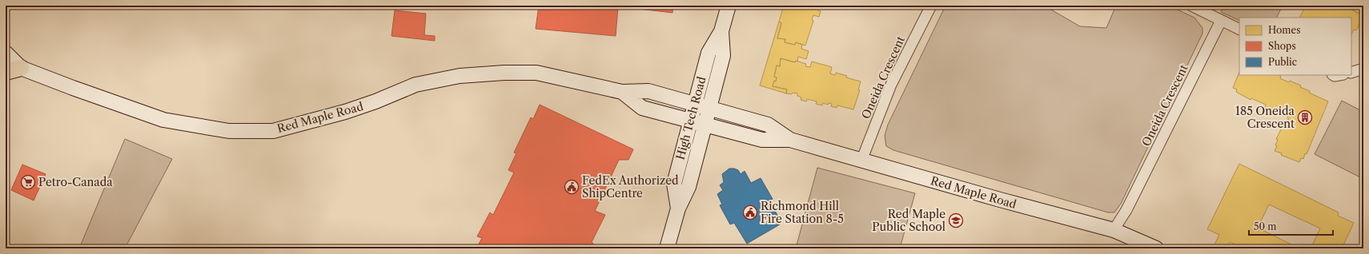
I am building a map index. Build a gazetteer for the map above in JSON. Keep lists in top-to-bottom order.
{
  "streets": {
    "street": ["Oneida Crescent", "Red Maple Road", "High Tech Road"]
  },
  "crossings": [
    ["Oneida Crescent", "Red Maple Road"],
    ["Red Maple Road", "High Tech Road"]
  ],
  "places": {
    "building": ["185 Oneida Crescent"],
    "supermarket": ["Petro-Canada"],
    "public building": ["FedEx Authorized ShipCentre", "Richmond Hill Fire Station 8-5"],
    "school or university": ["Red Maple Public School"]
  },
  "legend": ["Homes", "Shops", "Public"],
  "scale_bar": "50 m"
}
